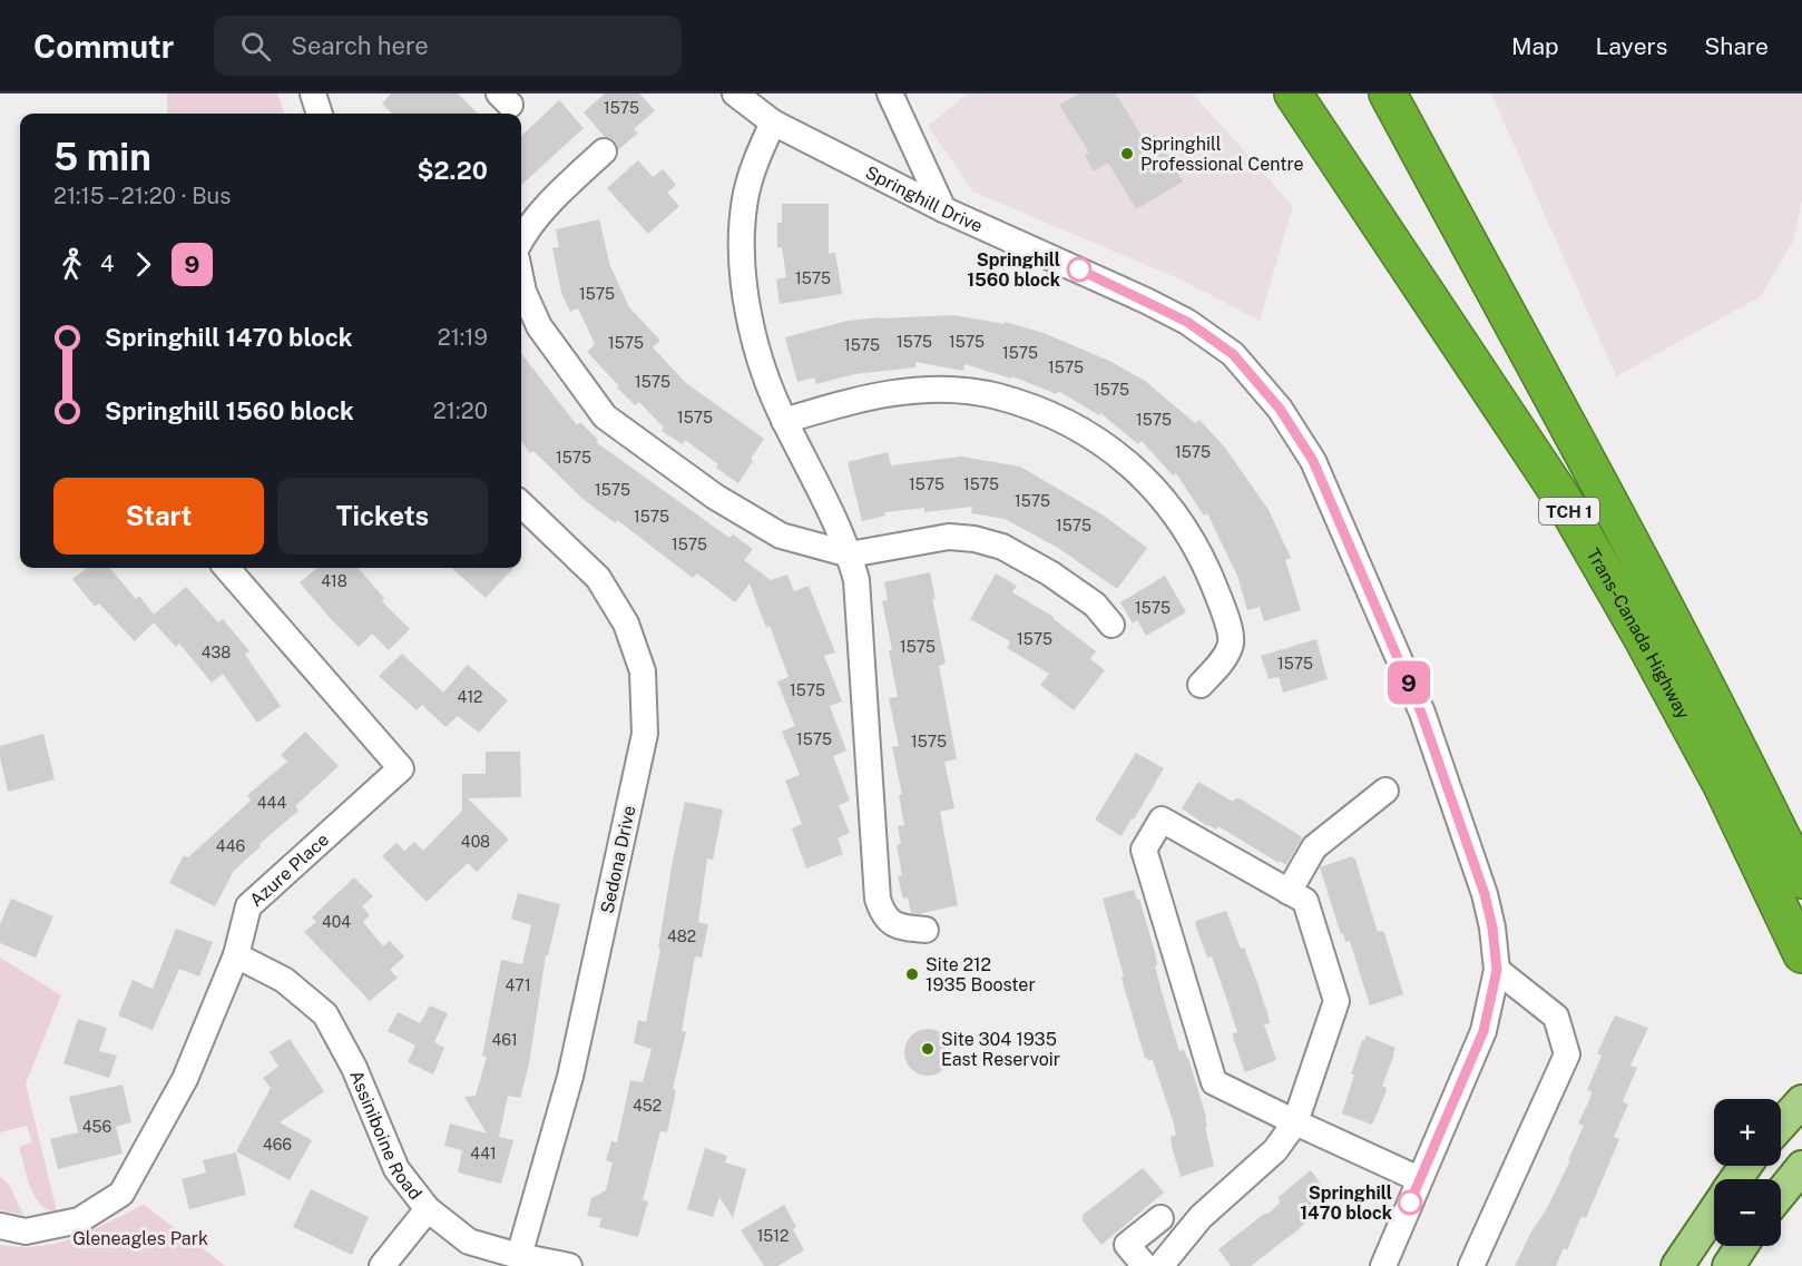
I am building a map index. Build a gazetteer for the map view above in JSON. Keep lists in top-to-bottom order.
{
  "streets": {
    "highway": ["TCH 1", "Trans-Canada Highway"],
    "street": [
      "Springhill Drive",
      "Sedona Drive",
      "Azure Place",
      "Assiniboine Road"
    ]
  },
  "crossings": [
    ["Sedona Drive", "Assiniboine Road"],
    ["Azure Place", "Assiniboine Road"]
  ],
  "parks": ["Gleneagles Park"],
  "places": [
    "Springhill Professional Centre",
    "Springhill 1560 block",
    "Site 212 1935 Booster",
    "Site 304 1935 East Reservoir",
    "Springhill 1470 block"
  ],
  "lines": ["bus line 9"],
  "house_numbers": [
    "1575",
    "1575",
    "1575",
    "1575",
    "1575",
    "1575",
    "1575",
    "1575",
    "1575",
    "1575",
    "1575",
    "1575",
    "1575",
    "1575",
    "1575",
    "1575",
    "1575",
    "1575",
    "1575",
    "1575",
    "1575",
    "1575",
    "418",
    "1575",
    "1575",
    "1575",
    "438",
    "1575",
    "1575",
    "412",
    "1575",
    "1575",
    "444",
    "408",
    "446",
    "404",
    "482",
    "471",
    "461",
    "452",
    "456",
    "466",
    "441",
    "1512"
  ],
  "page": {
    "header": "Commutr",
    "search": "Search here",
    "nav": ["Map", "Layers", "Share"],
    "on_map": "9",
    "heading": ["5 min", "21:15 – 21:20 · Bus", "$2.20"],
    "legs": ["4", "9"],
    "list": [
      {
        "name": "Springhill 1470 block",
        "value": "21:19"
      },
      {
        "name": "Springhill 1560 block",
        "value": "21:20"
      }
    ],
    "buttons": ["Start", "Tickets"],
    "map_buttons": ["+", "−"]
  }
}
